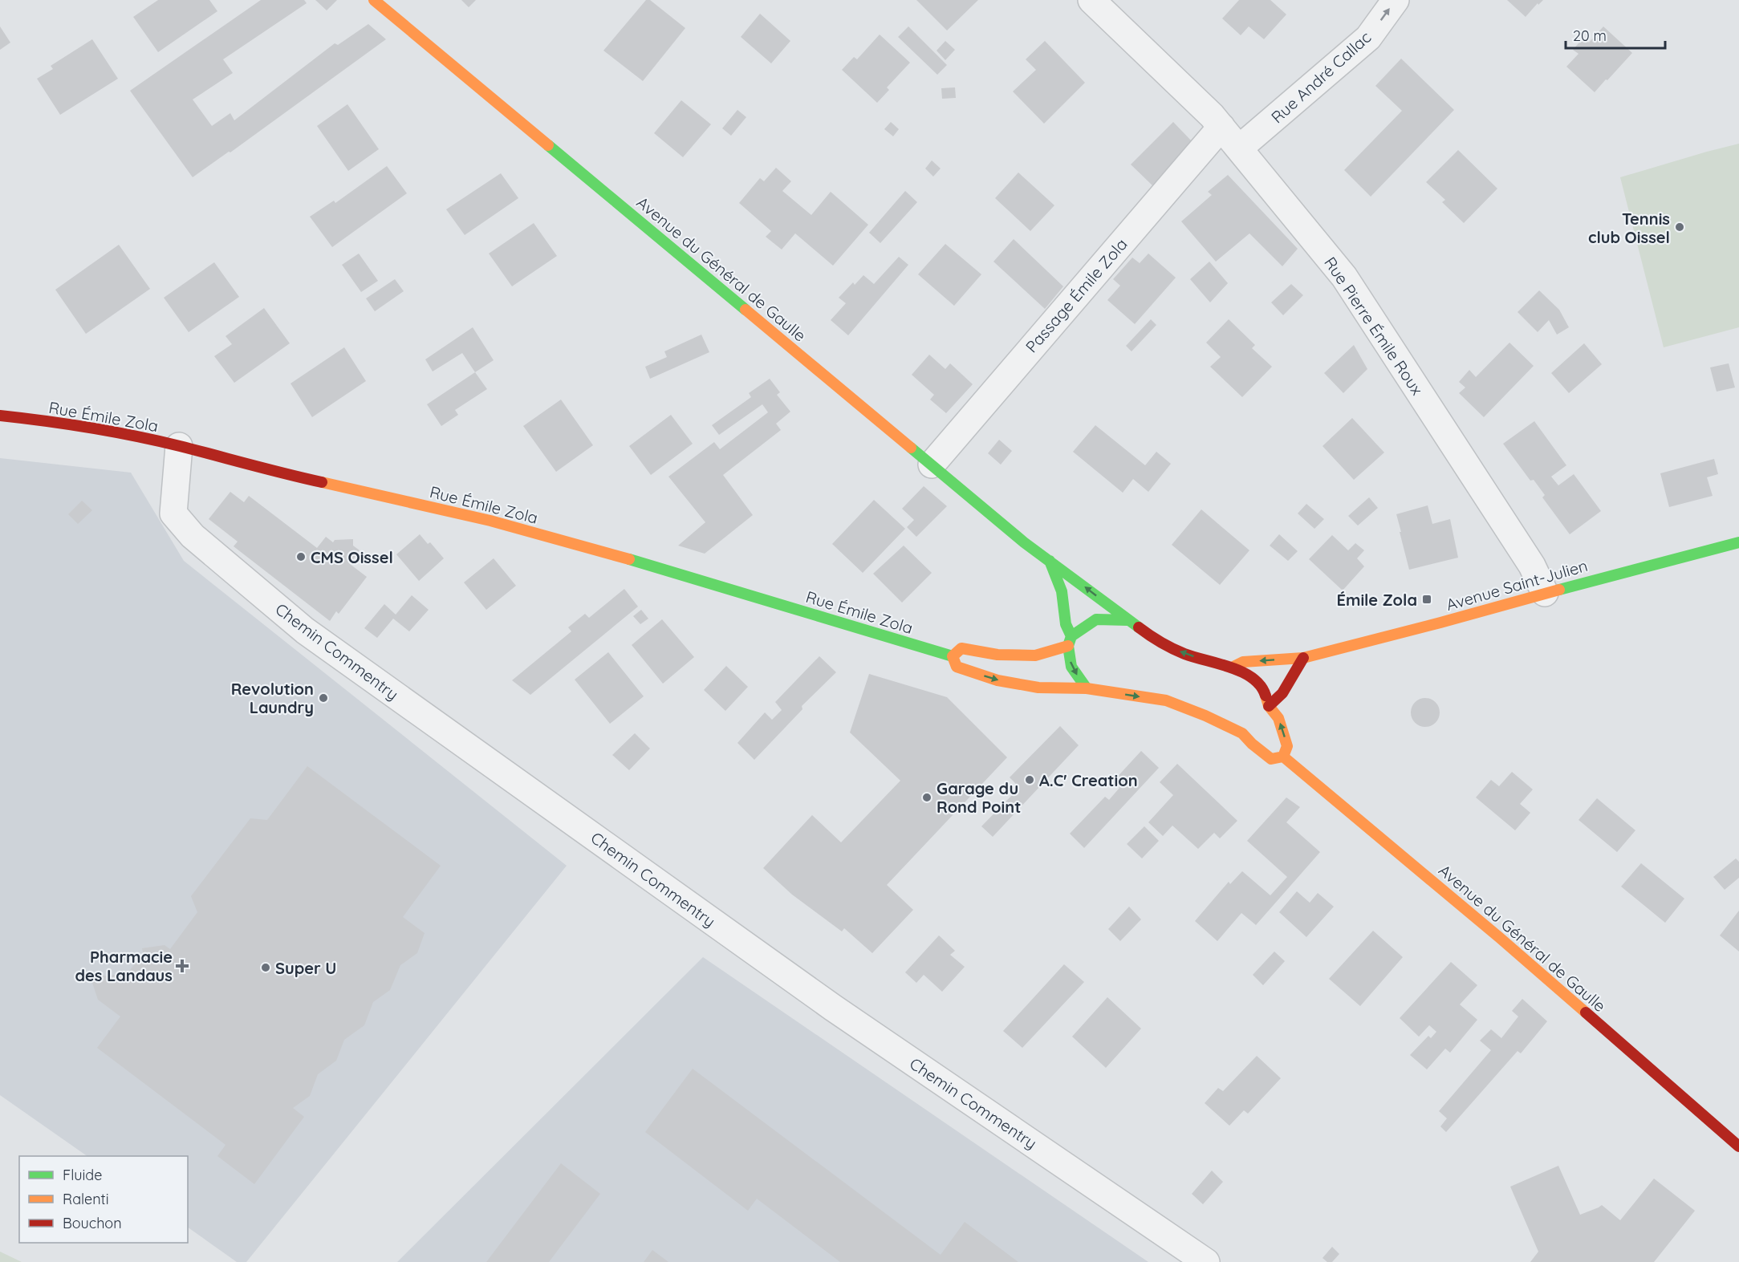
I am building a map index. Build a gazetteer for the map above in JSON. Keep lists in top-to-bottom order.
{
  "streets": {
    "main road": ["Avenue du Général de Gaulle", "Rue Émile Zola", "Avenue Saint-Julien"],
    "street": [
      "Rue André Callac",
      "Passage Émile Zola",
      "Rue Pierre Émile Roux",
      "Chemin Commentry"
    ]
  },
  "crossings": [
    ["Rue André Callac", "Rue Pierre Émile Roux"],
    ["Avenue du Général de Gaulle", "Passage Émile Zola"],
    ["Avenue du Général de Gaulle", "Rue Émile Zola"],
    ["Avenue du Général de Gaulle", "Avenue Saint-Julien"],
    ["Passage Émile Zola", "Rue Pierre Émile Roux"],
    ["Rue Pierre Émile Roux", "Avenue Saint-Julien"],
    ["Rue Émile Zola", "Chemin Commentry"]
  ],
  "one_way": ["Rue André Callac"],
  "places": {
    "other": [
      "Tennis club Oissel",
      "CMS Oissel",
      "Revolution Laundry",
      "A.C' Creation",
      "Garage du Rond Point",
      "Super U"
    ],
    "transit": ["Émile Zola"],
    "health": ["Pharmacie des Landaus"]
  },
  "legend": ["Fluide", "Ralenti", "Bouchon"],
  "scale_bar": "20 m"
}
